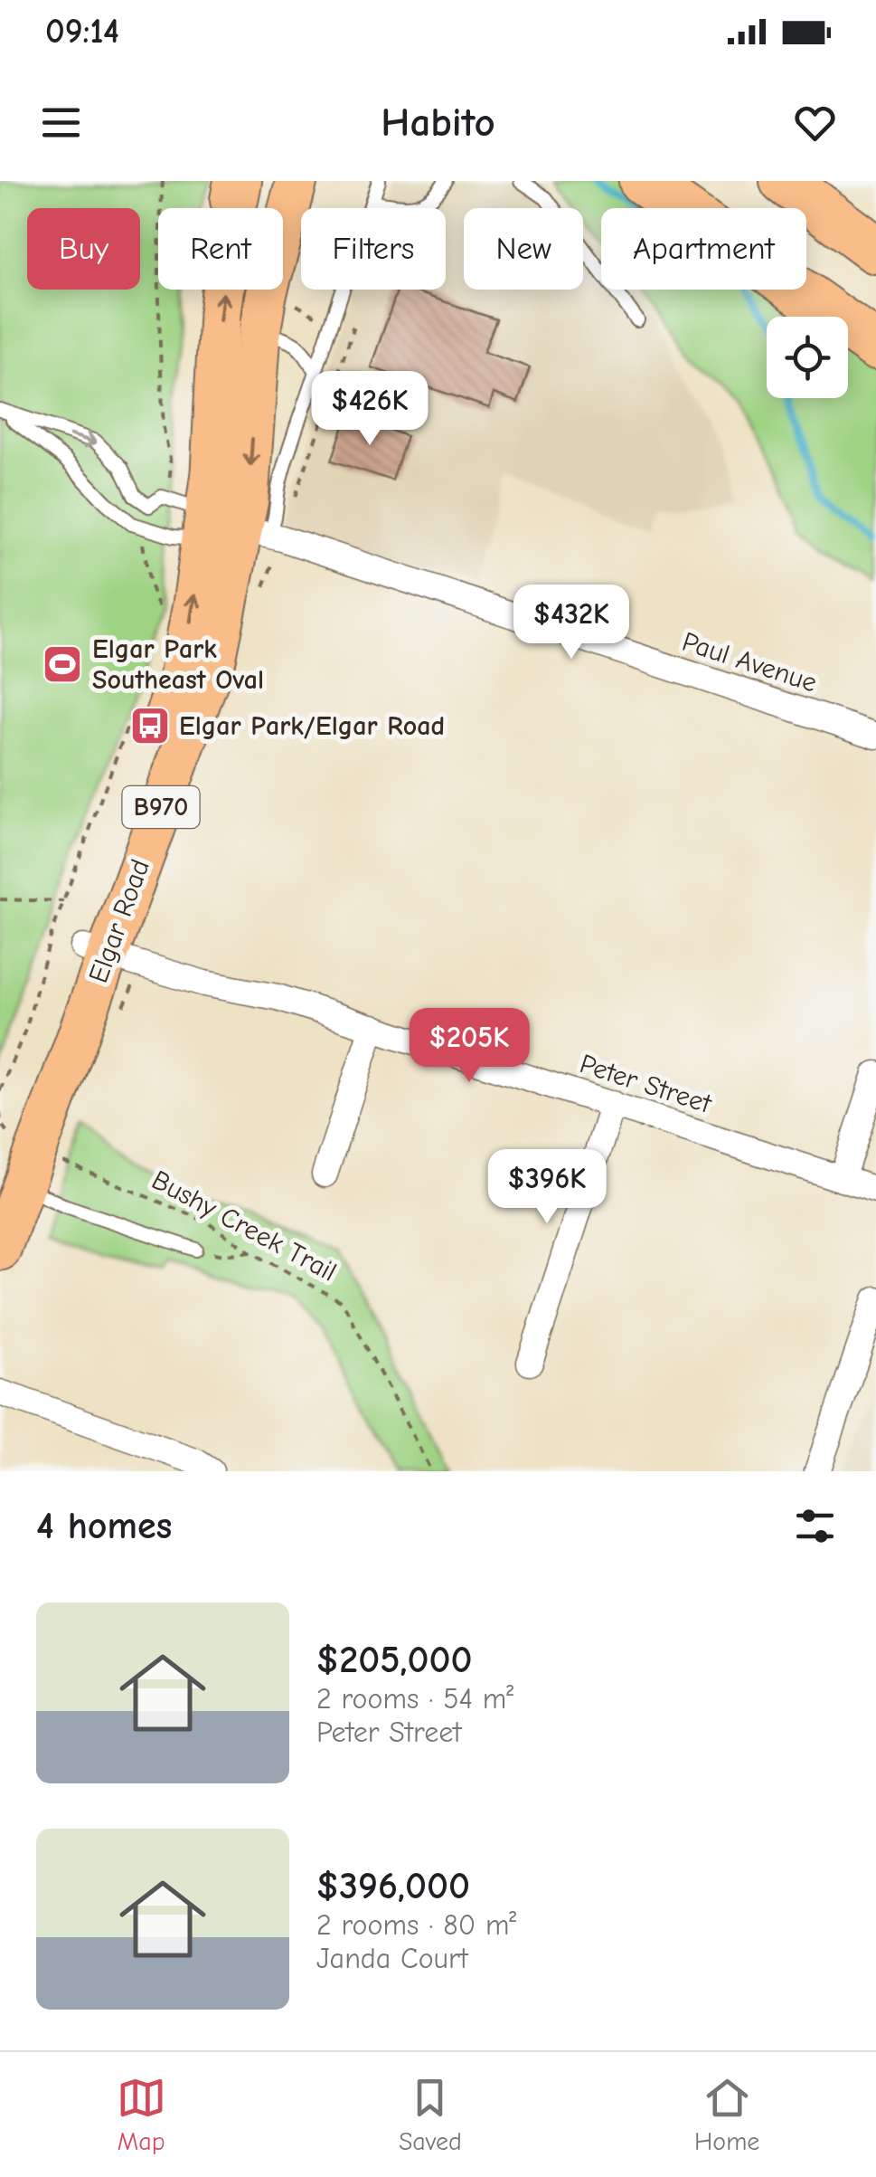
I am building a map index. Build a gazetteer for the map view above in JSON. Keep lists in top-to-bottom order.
{
  "streets": {
    "main road": ["B970", "Elgar Road"],
    "street": ["Paul Avenue", "Peter Street"],
    "path": ["Bushy Creek Trail"]
  },
  "crossings": [
    ["Paul Avenue", "Elgar Road"],
    ["Elgar Road", "Peter Street"]
  ],
  "places": {
    "sports": ["Elgar Park Southeast Oval"],
    "bus stop": ["Elgar Park/Elgar Road"]
  },
  "page": {
    "status": "09:14",
    "header": "Habito",
    "chip": [
      "Buy",
      "Rent",
      "Filters",
      "New",
      "Apartment"
    ],
    "price": [
      "$426K",
      "$432K",
      "$205K",
      "$396K"
    ],
    "heading": "4 homes",
    "list": [
      {
        "name": "$205,000",
        "note": "2 rooms · 54 m² · Peter Street"
      },
      {
        "name": "$396,000",
        "note": "2 rooms · 80 m² · Janda Court"
      }
    ],
    "tabs": ["Map", "Saved", "Home"]
  }
}
